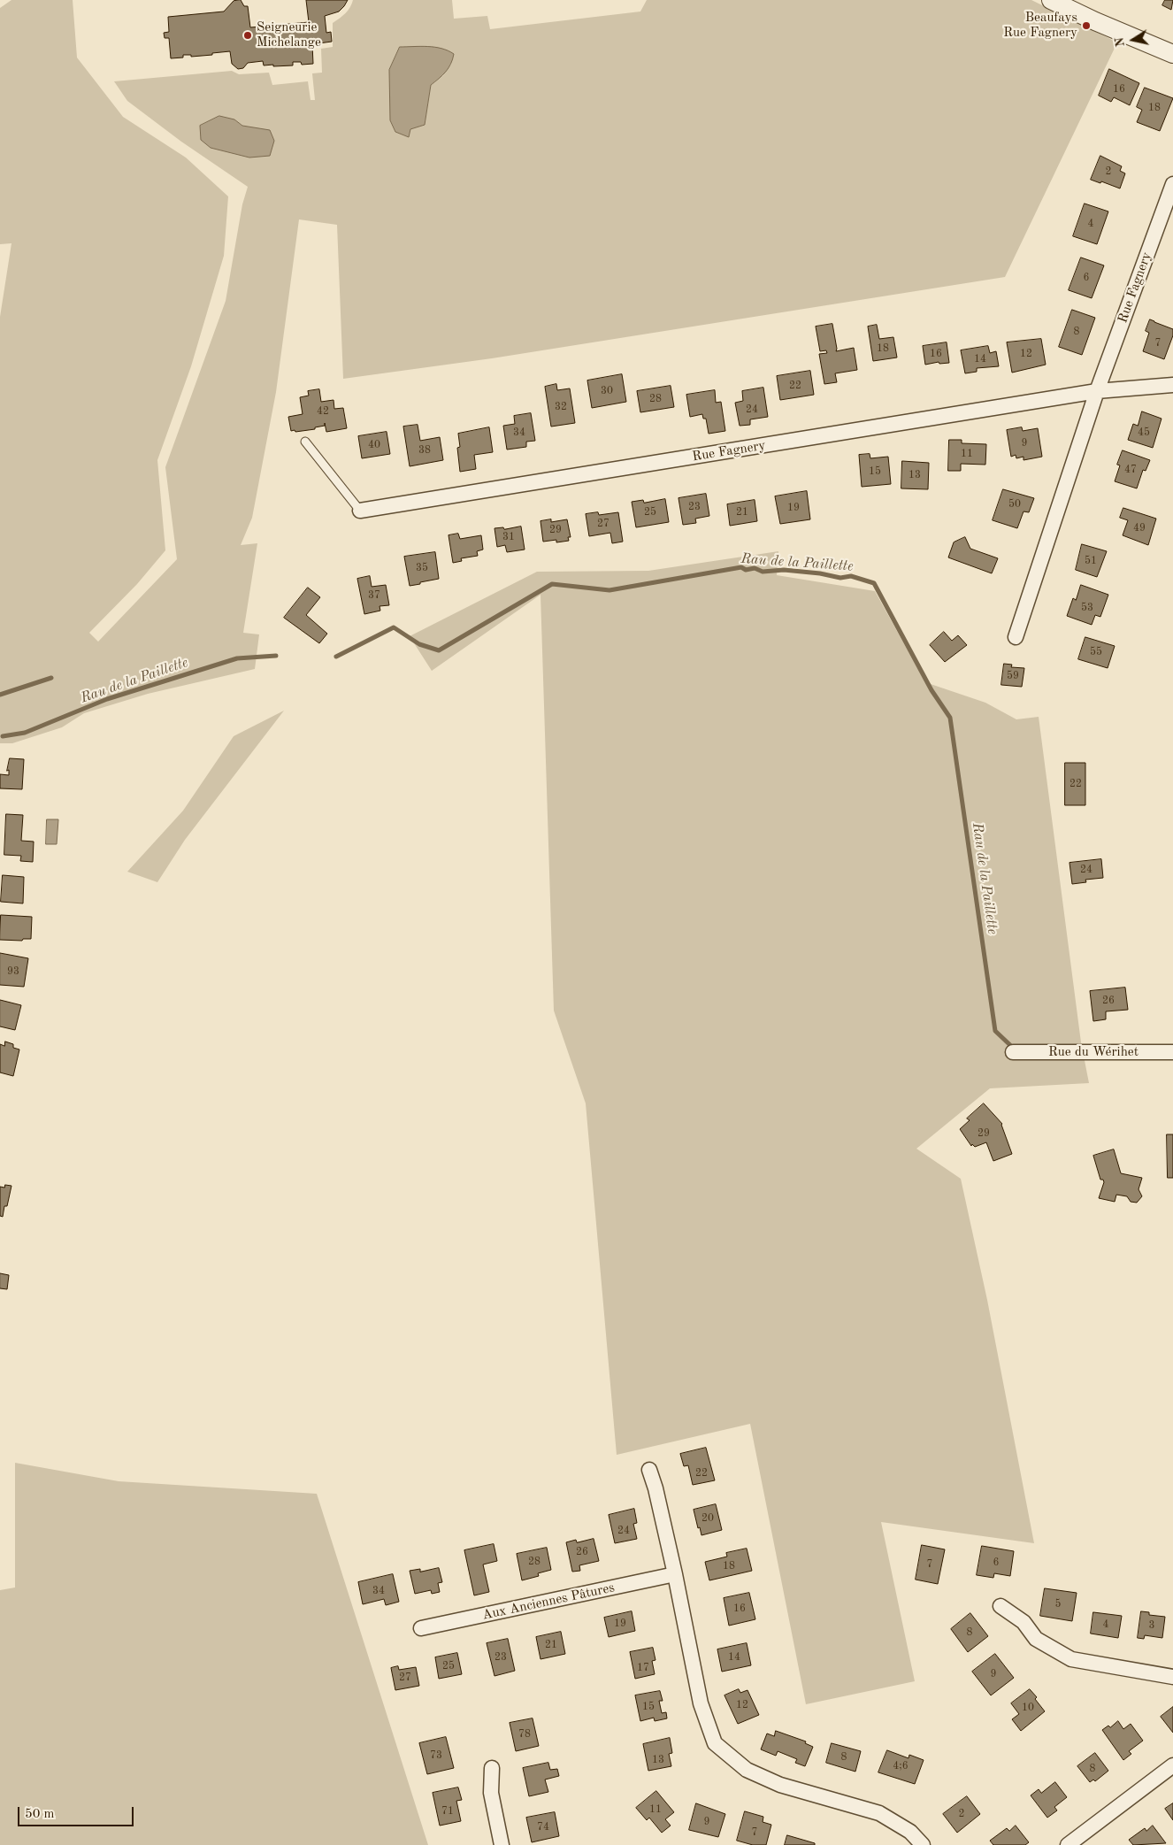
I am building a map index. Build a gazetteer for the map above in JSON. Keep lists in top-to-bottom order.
{
  "streets": {
    "street": ["Rue Fagnery", "Rue du Wérihet", "Aux Anciennes Pâtures"]
  },
  "water": ["Rau de la Paillette"],
  "places": ["Beaufays Rue Fagnery", "Seigneurie Michelange"],
  "house_numbers": [
    "16",
    "18",
    "2",
    "4",
    "6",
    "8",
    "7",
    "18",
    "16",
    "12",
    "14",
    "22",
    "30",
    "28",
    "32",
    "24",
    "42",
    "34",
    "45",
    "9",
    "40",
    "38",
    "11",
    "47",
    "15",
    "13",
    "50",
    "23",
    "19",
    "25",
    "21",
    "27",
    "49",
    "29",
    "31",
    "51",
    "35",
    "37",
    "53",
    "55",
    "59",
    "22",
    "24",
    "93",
    "26",
    "29",
    "22",
    "20",
    "24",
    "26",
    "28",
    "6",
    "7",
    "18",
    "34",
    "5",
    "16",
    "19",
    "4",
    "3",
    "8",
    "21",
    "23",
    "14",
    "25",
    "17",
    "9",
    "27",
    "12",
    "15",
    "10",
    "78",
    "73",
    "8",
    "13",
    "4;6",
    "8",
    "11",
    "71",
    "2",
    "9",
    "74",
    "7"
  ],
  "scale_bar": "50 m",
  "north": "left"
}
